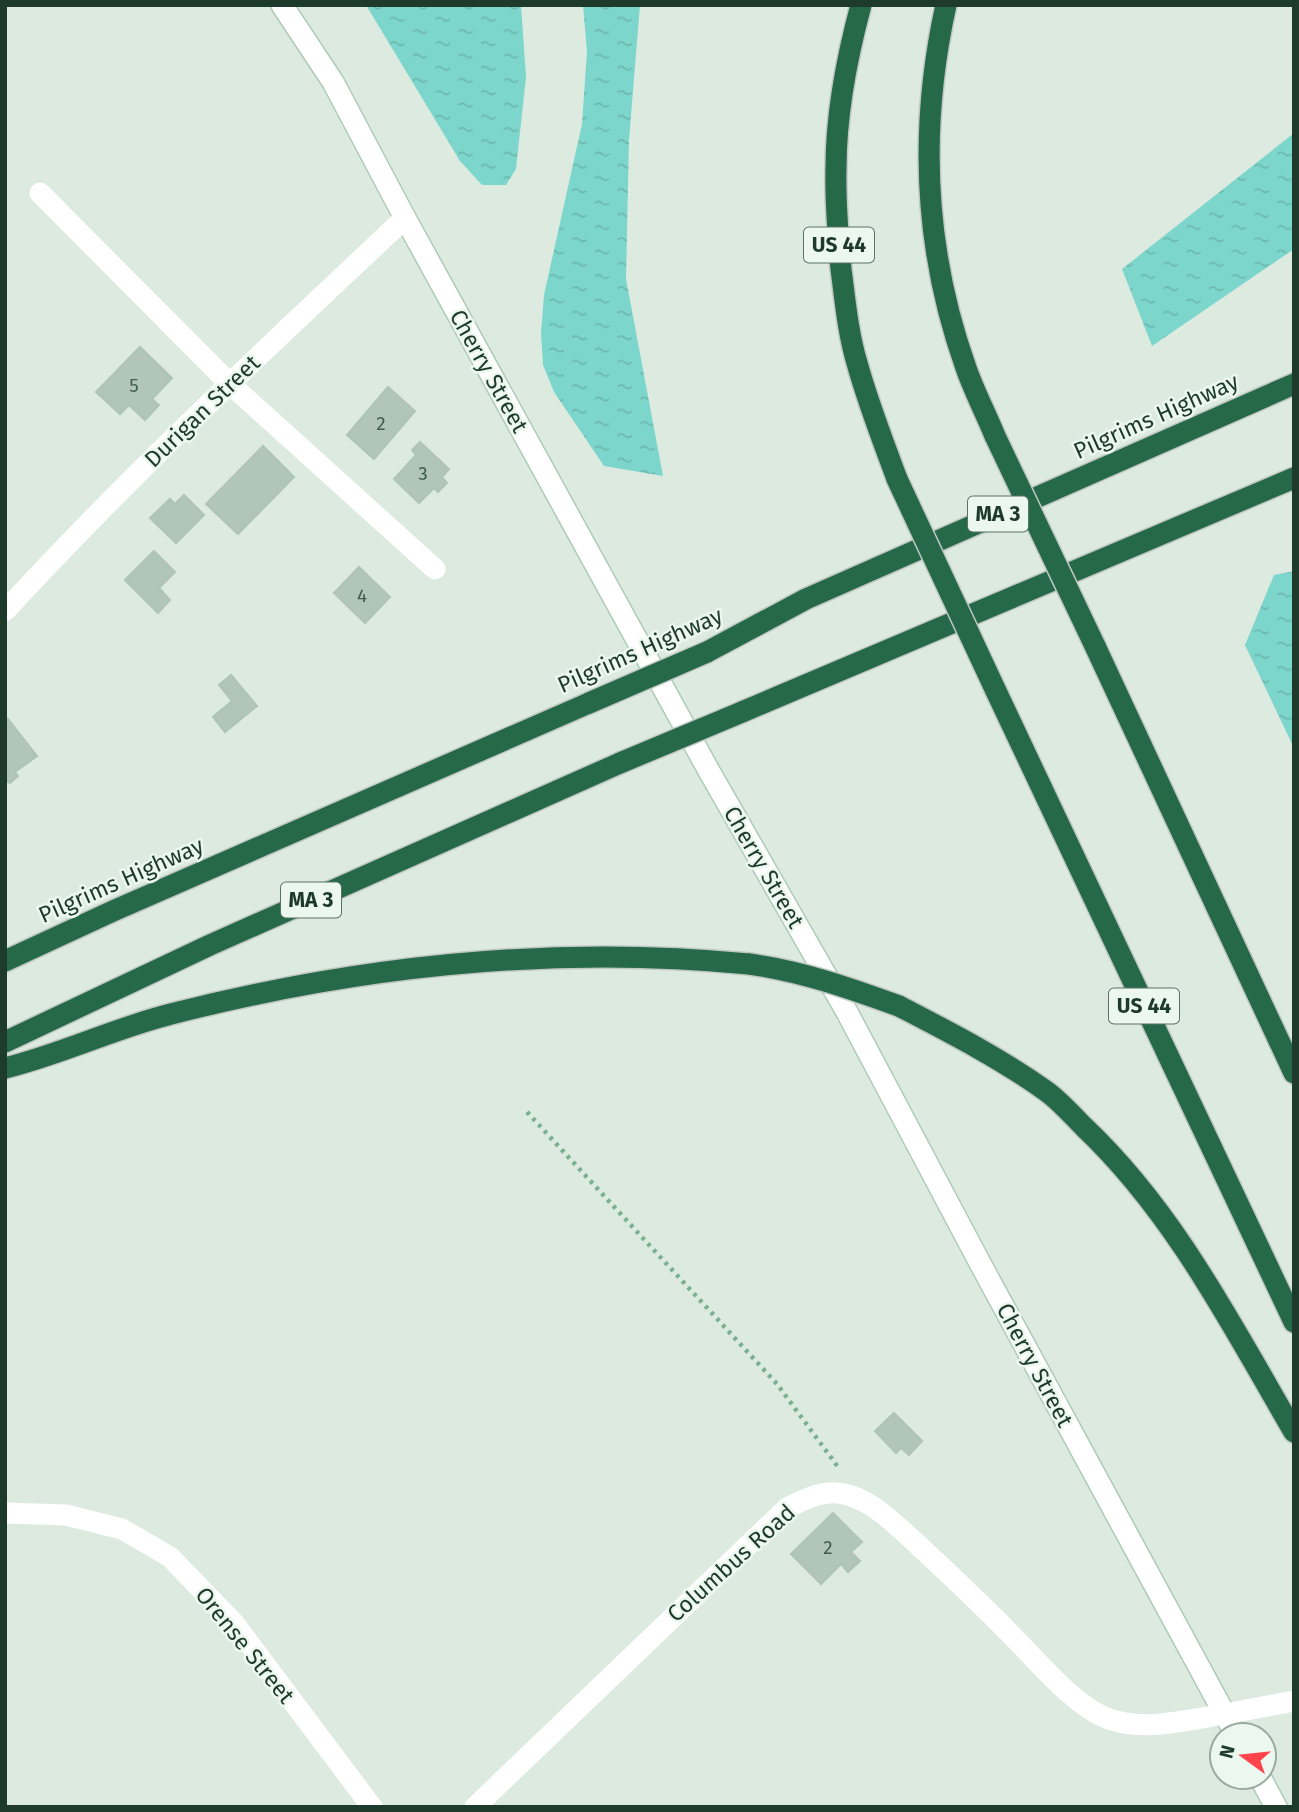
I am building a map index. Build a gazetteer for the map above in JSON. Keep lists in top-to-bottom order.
{
  "streets": {
    "highway": ["US 44", "Pilgrims Highway", "MA 3"],
    "street": [
      "Cherry Street",
      "Durigan Street",
      "Columbus Road",
      "Orense Street"
    ]
  },
  "crossings": [
    ["Cherry Street", "Durigan Street"],
    ["Cherry Street", "Columbus Road"]
  ],
  "house_numbers": [
    "5",
    "2",
    "3",
    "4",
    "2"
  ],
  "north": "left"
}
